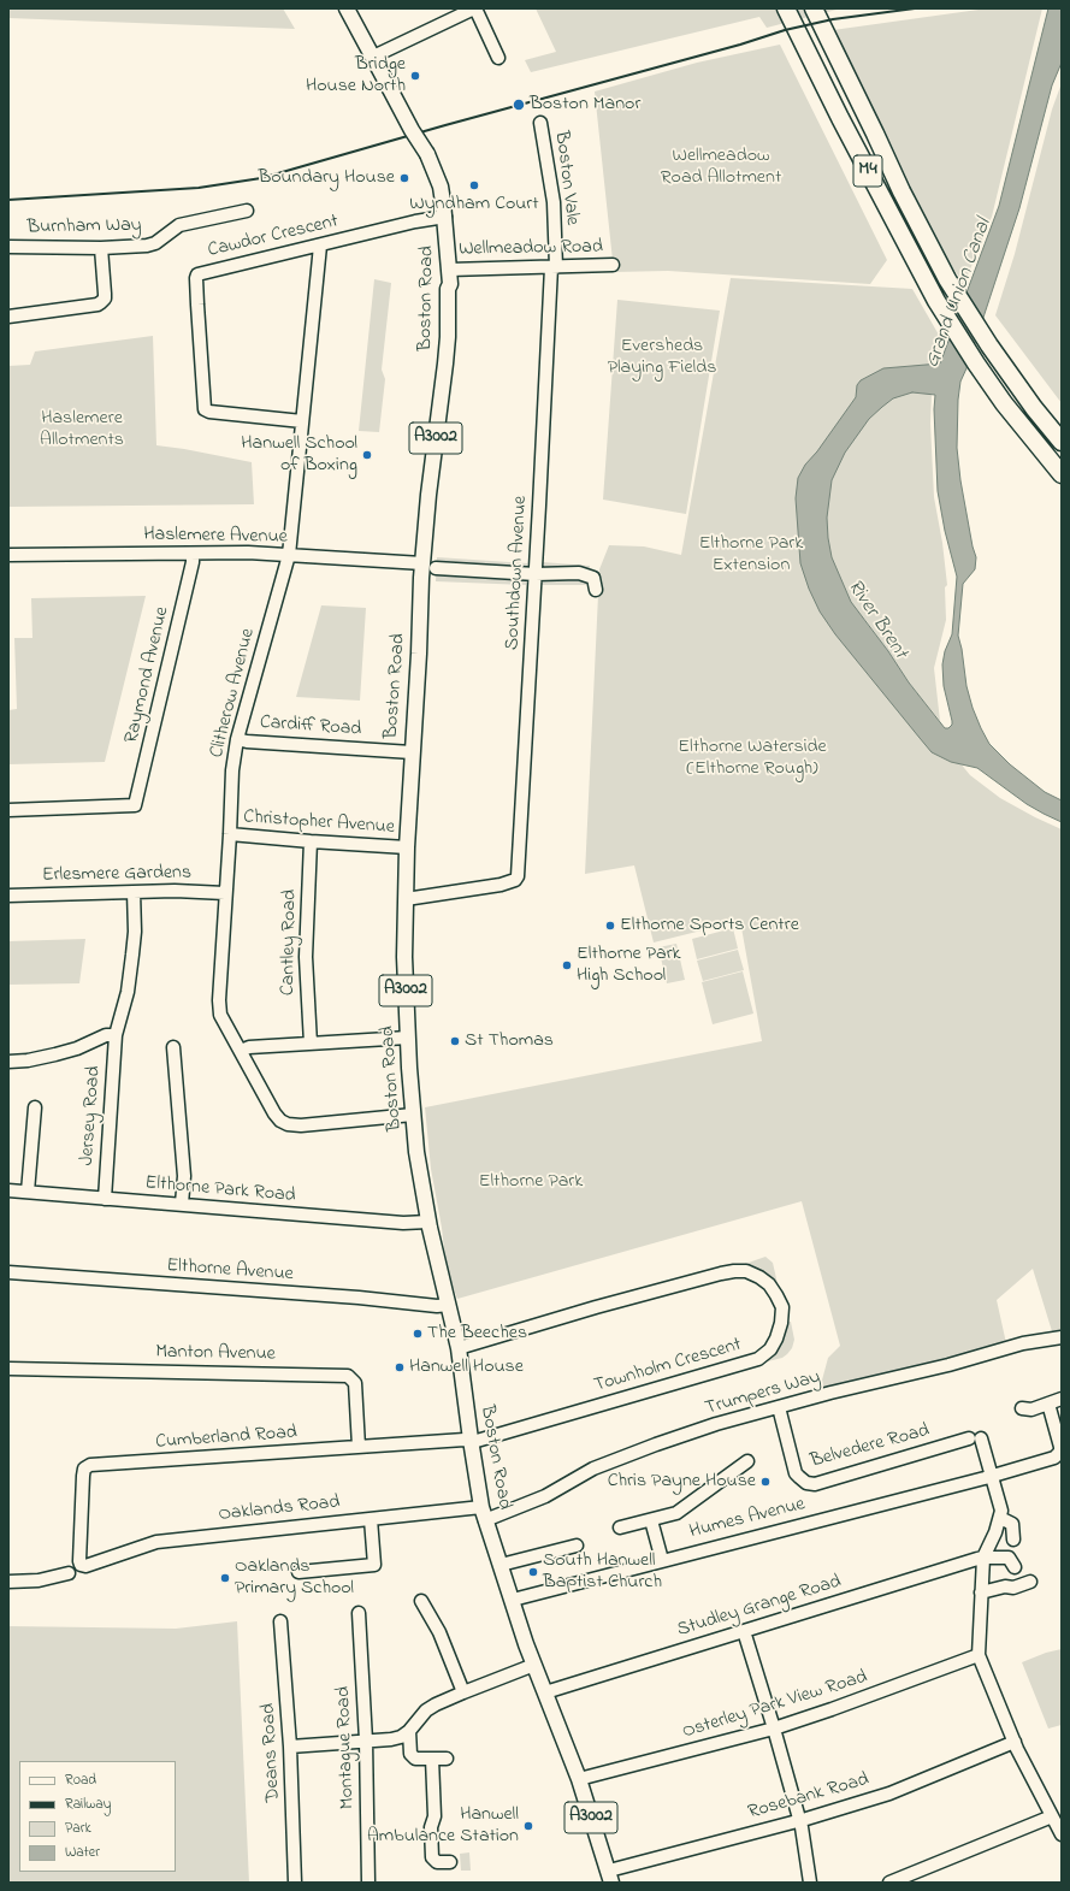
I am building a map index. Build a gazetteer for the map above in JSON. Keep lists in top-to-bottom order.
{
  "streets": {
    "highway": ["M4"],
    "main road": ["Boston Road", "A3002"],
    "street": [
      "Boston Vale",
      "Burnham Way",
      "Cawdor Crescent",
      "Wellmeadow Road",
      "Haslemere Avenue",
      "Southdown Avenue",
      "Raymond Avenue",
      "Clitherow Avenue",
      "Cardiff Road",
      "Christopher Avenue",
      "Erlesmere Gardens",
      "Cantley Road",
      "Jersey Road",
      "Elthorne Park Road",
      "Elthorne Avenue",
      "Manton Avenue",
      "Townholm Crescent",
      "Trumpers Way",
      "Cumberland Road",
      "Belvedere Road",
      "Oaklands Road",
      "Humes Avenue",
      "Studley Grange Road",
      "Osterley Park View Road",
      "Montague Road",
      "Deans Road",
      "Rosebank Road"
    ]
  },
  "crossings": [
    ["Boston Vale", "Wellmeadow Road"],
    ["Boston Vale", "Southdown Avenue"],
    ["Cawdor Crescent", "Boston Road"],
    ["Cawdor Crescent", "A3002"],
    ["Cawdor Crescent", "Clitherow Avenue"],
    ["Wellmeadow Road", "Boston Road"],
    ["Wellmeadow Road", "Southdown Avenue"],
    ["Boston Road", "A3002"],
    ["Boston Road", "Haslemere Avenue"],
    ["Boston Road", "Southdown Avenue"],
    ["Boston Road", "Clitherow Avenue"],
    ["Boston Road", "Cardiff Road"],
    ["Boston Road", "Christopher Avenue"],
    ["Boston Road", "Elthorne Park Road"],
    ["Boston Road", "Elthorne Avenue"],
    ["Boston Road", "Townholm Crescent"],
    ["Boston Road", "Trumpers Way"],
    ["Boston Road", "Cumberland Road"],
    ["Boston Road", "Oaklands Road"],
    ["Boston Road", "Humes Avenue"],
    ["Boston Road", "Studley Grange Road"],
    ["Boston Road", "Osterley Park View Road"],
    ["Boston Road", "Rosebank Road"],
    ["Haslemere Avenue", "Southdown Avenue"],
    ["Haslemere Avenue", "Raymond Avenue"],
    ["Haslemere Avenue", "Clitherow Avenue"],
    ["Clitherow Avenue", "Cardiff Road"],
    ["Clitherow Avenue", "Christopher Avenue"],
    ["Clitherow Avenue", "Erlesmere Gardens"],
    ["Christopher Avenue", "Cantley Road"],
    ["Erlesmere Gardens", "Jersey Road"],
    ["Jersey Road", "Elthorne Park Road"],
    ["Manton Avenue", "Cumberland Road"],
    ["Townholm Crescent", "Cumberland Road"],
    ["Trumpers Way", "Belvedere Road"],
    ["Trumpers Way", "Oaklands Road"],
    ["Cumberland Road", "Oaklands Road"],
    ["Belvedere Road", "Humes Avenue"]
  ],
  "water": ["Grand Union Canal", "River Brent"],
  "parks": [
    "Wellmeadow Road Allotment",
    "Eversheds Playing Fields",
    "Haslemere Allotments",
    "Elthorne Park Extension",
    "Elthorne Waterside (Elthorne Rough)",
    "Elthorne Park"
  ],
  "places": [
    "Bridge House North",
    "Boston Manor",
    "Boundary House",
    "Wyndham Court",
    "Hanwell School of Boxing",
    "Elthorne Sports Centre",
    "Elthorne Park High School",
    "St Thomas",
    "The Beeches",
    "Hanwell House",
    "Chris Payne House",
    "South Hanwell Baptist Church",
    "Oaklands Primary School",
    "Hanwell Ambulance Station"
  ],
  "legend": [
    "Road",
    "Railway",
    "Park",
    "Water"
  ]
}
